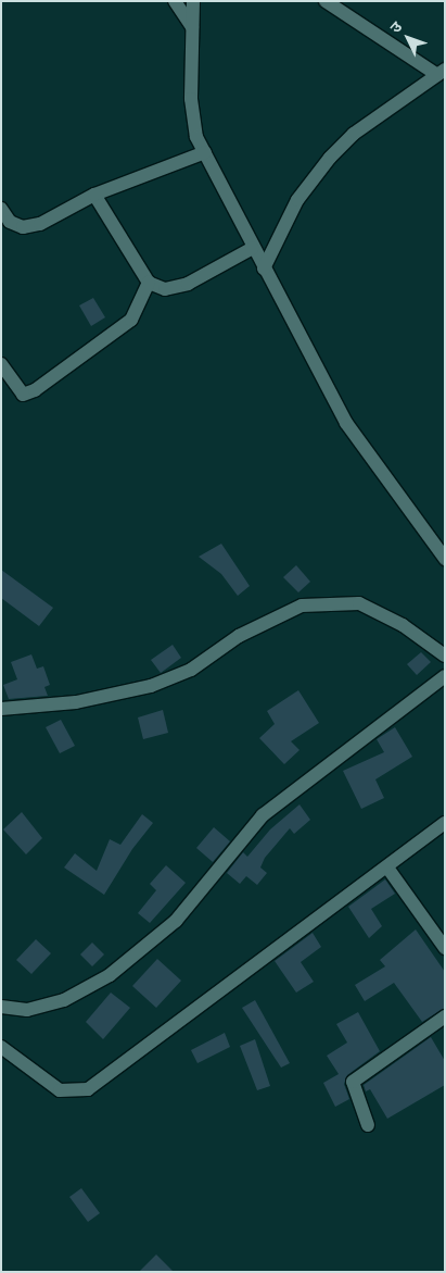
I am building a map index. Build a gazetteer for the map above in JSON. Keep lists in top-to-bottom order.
{
  "north": "top left"
}
